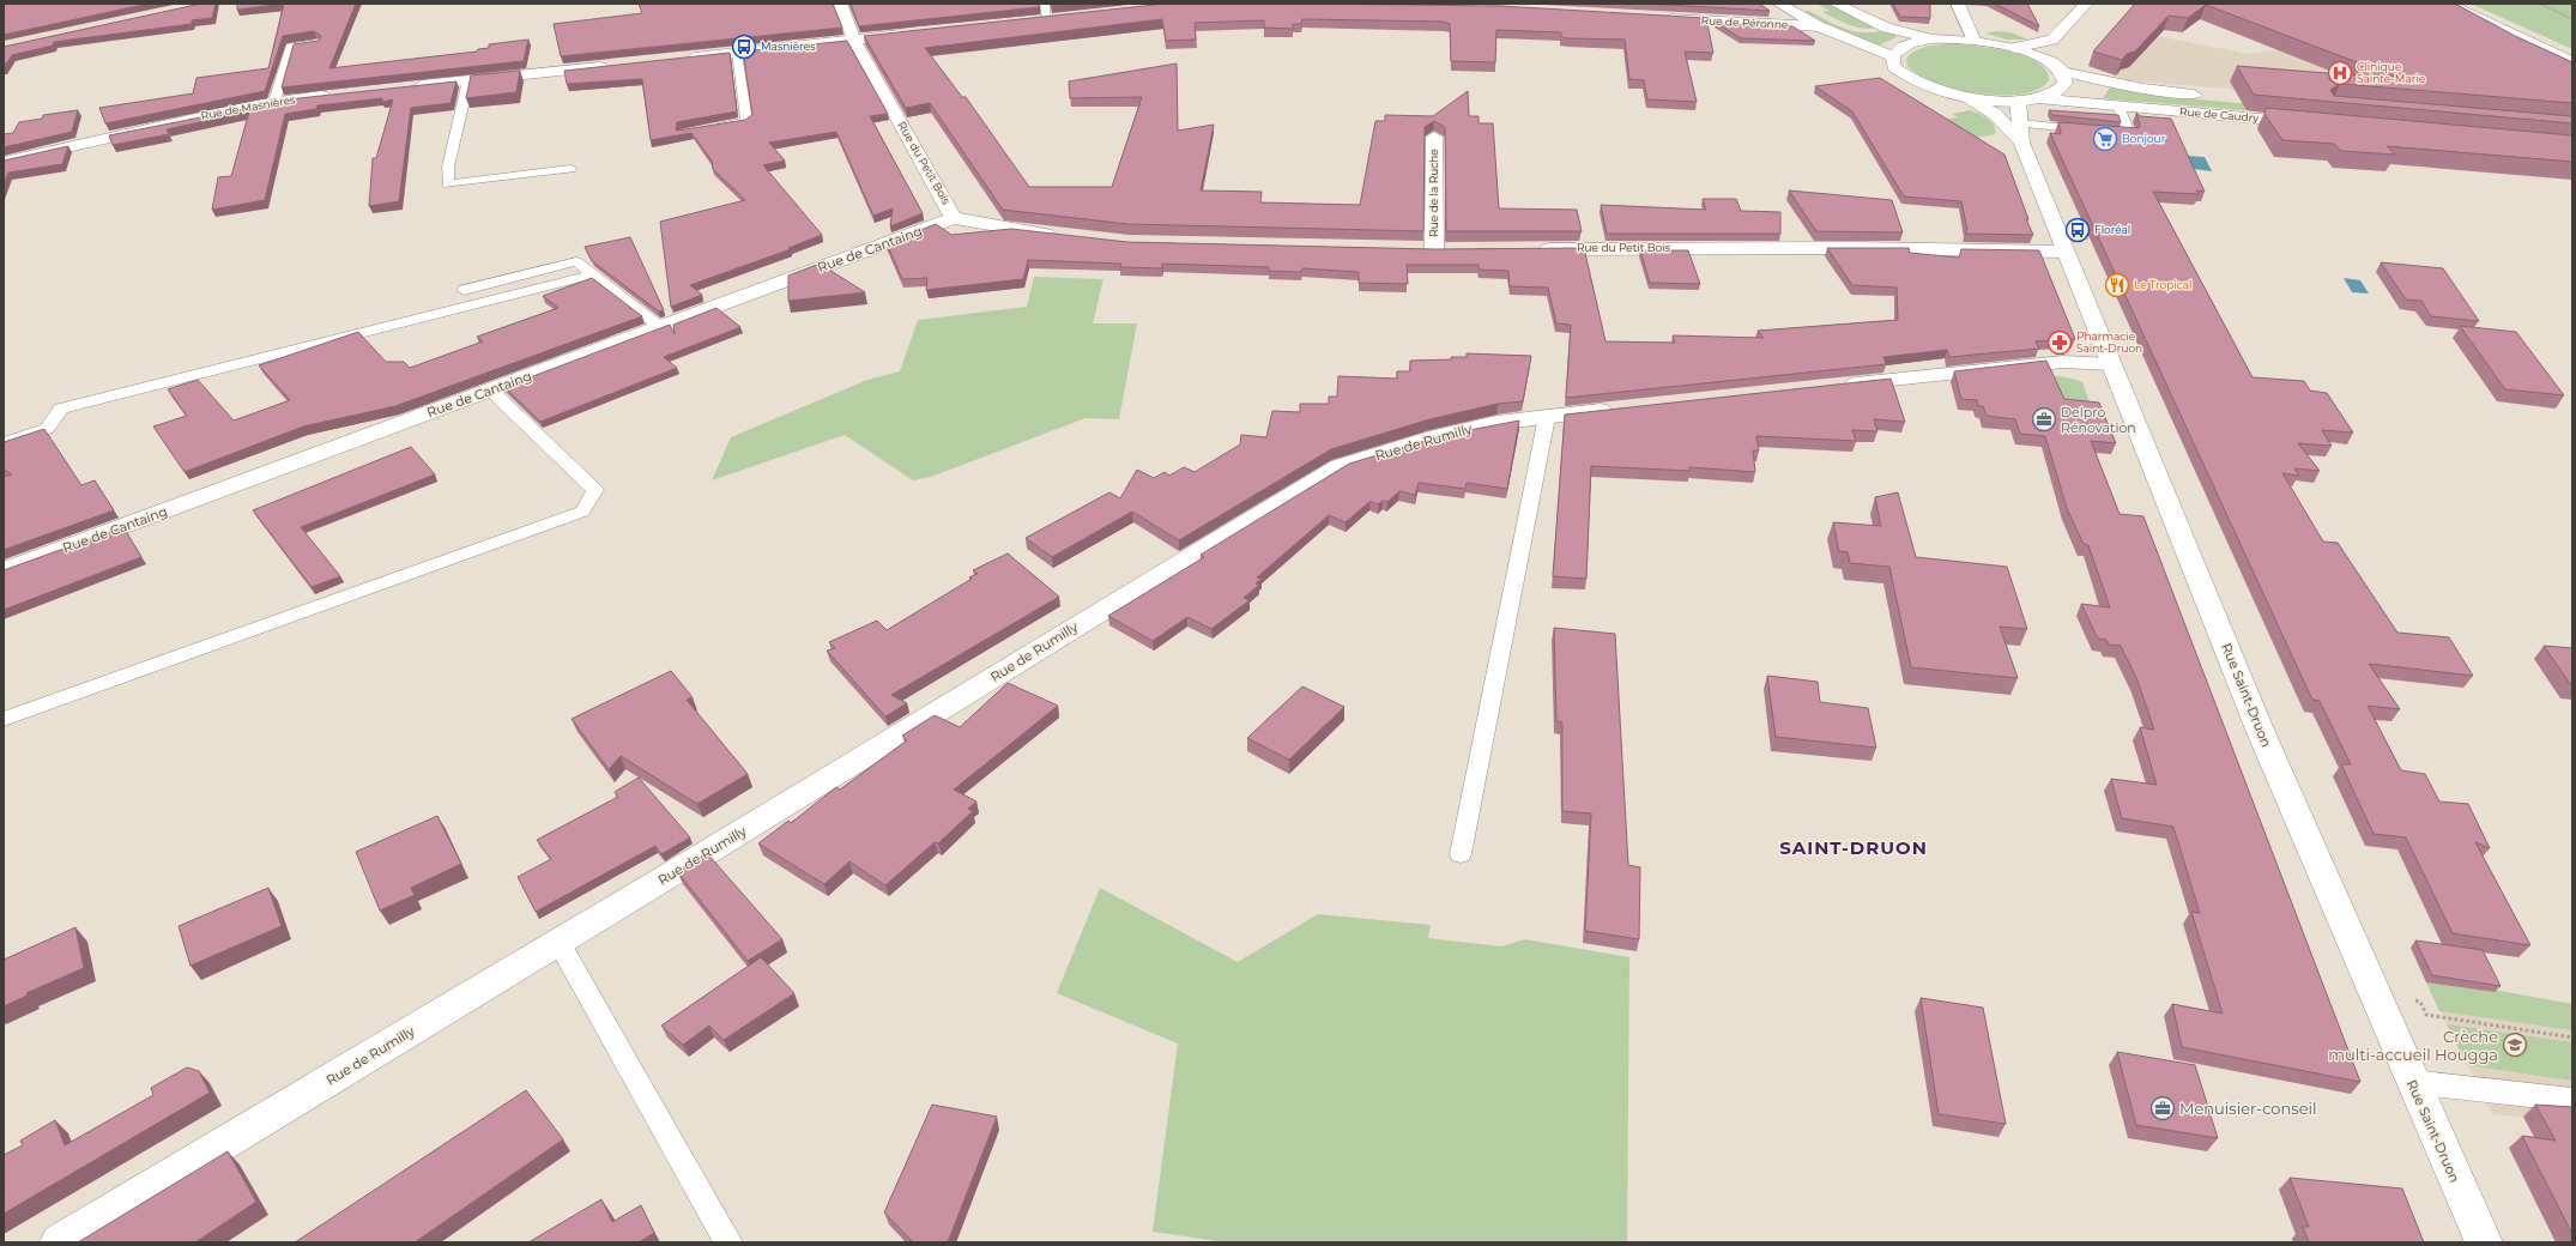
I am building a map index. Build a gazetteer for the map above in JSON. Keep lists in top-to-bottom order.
{
  "streets": {
    "street": [
      "Rue de Péronne",
      "Rue de Masnières",
      "Rue de Caudry",
      "Rue du Petit Bois",
      "Rue de la Ruche",
      "Rue de Cantaing",
      "Rue de Rumilly",
      "Rue Saint-Druon"
    ]
  },
  "crossings": [
    ["Rue du Petit Bois", "Rue de Cantaing"],
    ["Rue du Petit Bois", "Rue Saint-Druon"]
  ],
  "districts": ["SAINT-DRUON"],
  "places": {
    "bus stop": ["Masnières", "Floréal"],
    "hospital": ["Clinique Sainte-Marie"],
    "supermarket": ["Bonjour"],
    "restaurant": ["Le Tropical"],
    "pharmacy": ["Pharmacie Saint-Druon"],
    "office": ["Delpro Rénovation", "Menuisier-conseil"],
    "school or university": ["Crèche multi-accueil Hougga"]
  }
}
